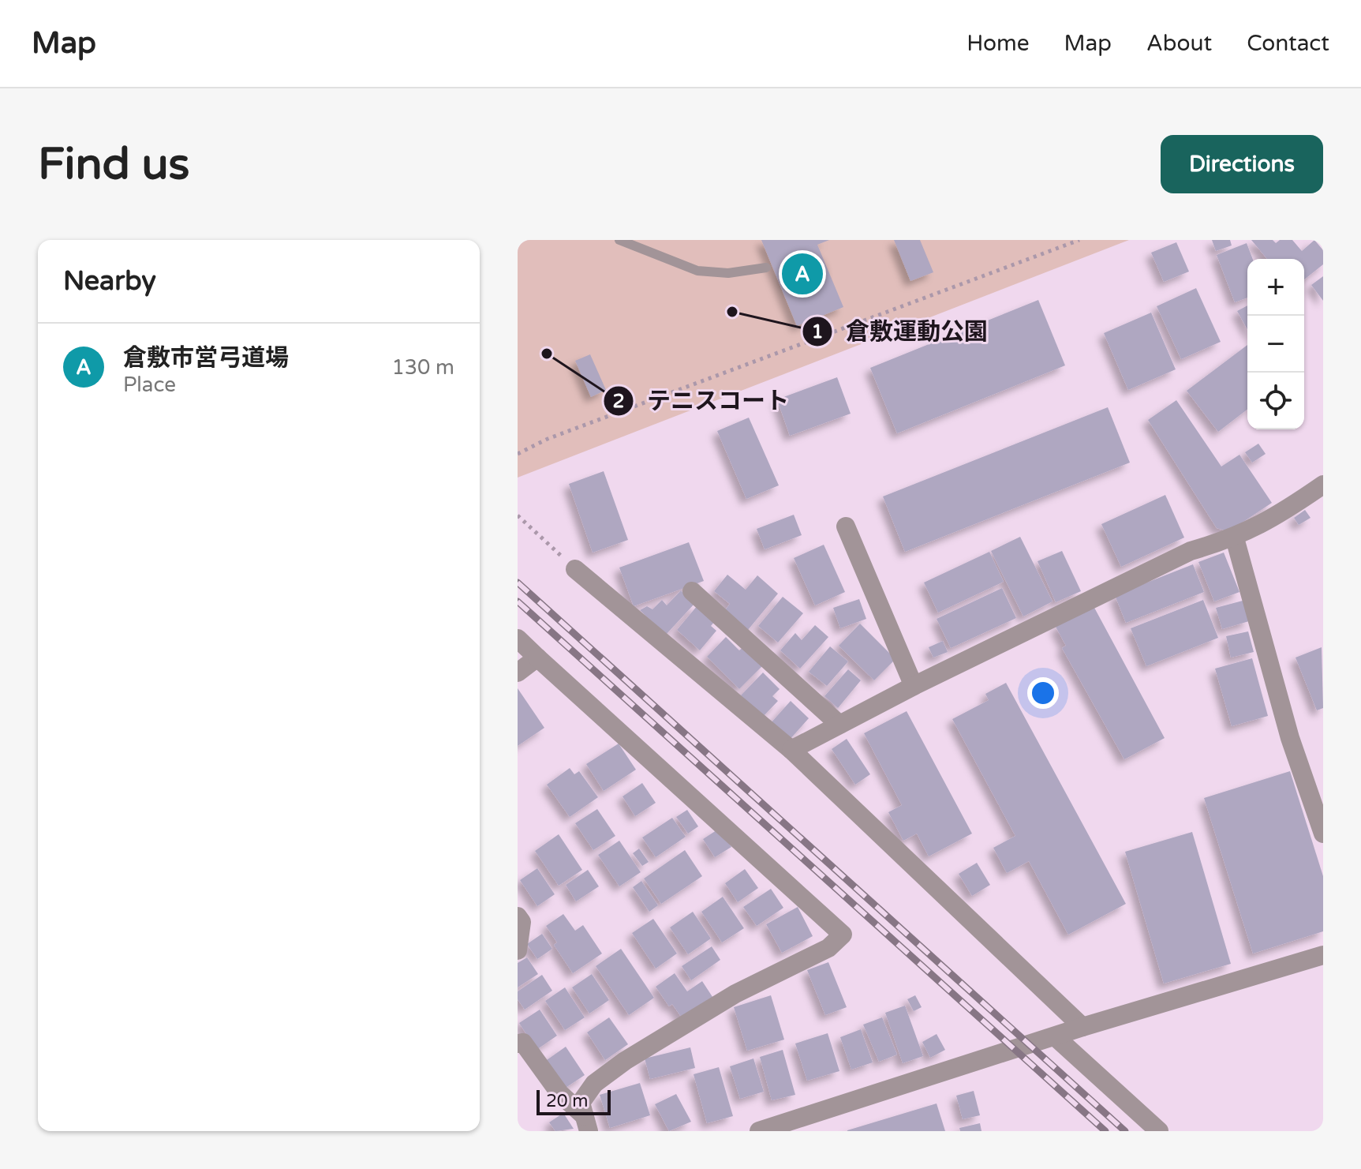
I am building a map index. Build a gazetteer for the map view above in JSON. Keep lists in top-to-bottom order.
{
  "places": ["倉敷運動公園", "テニスコート"],
  "scale_bar": "20 m",
  "page": {
    "header": "Map",
    "nav": [
      "Home",
      "Map",
      "About",
      "Contact"
    ],
    "buttons": "Directions",
    "title": "Find us",
    "heading": "Nearby",
    "pins": "A",
    "map_buttons": ["+", "−"],
    "list": [
      {
        "mark": "A",
        "name": "倉敷市営弓道場",
        "note": "Place",
        "value": "130 m"
      }
    ],
    "scale": "20 m"
  }
}
